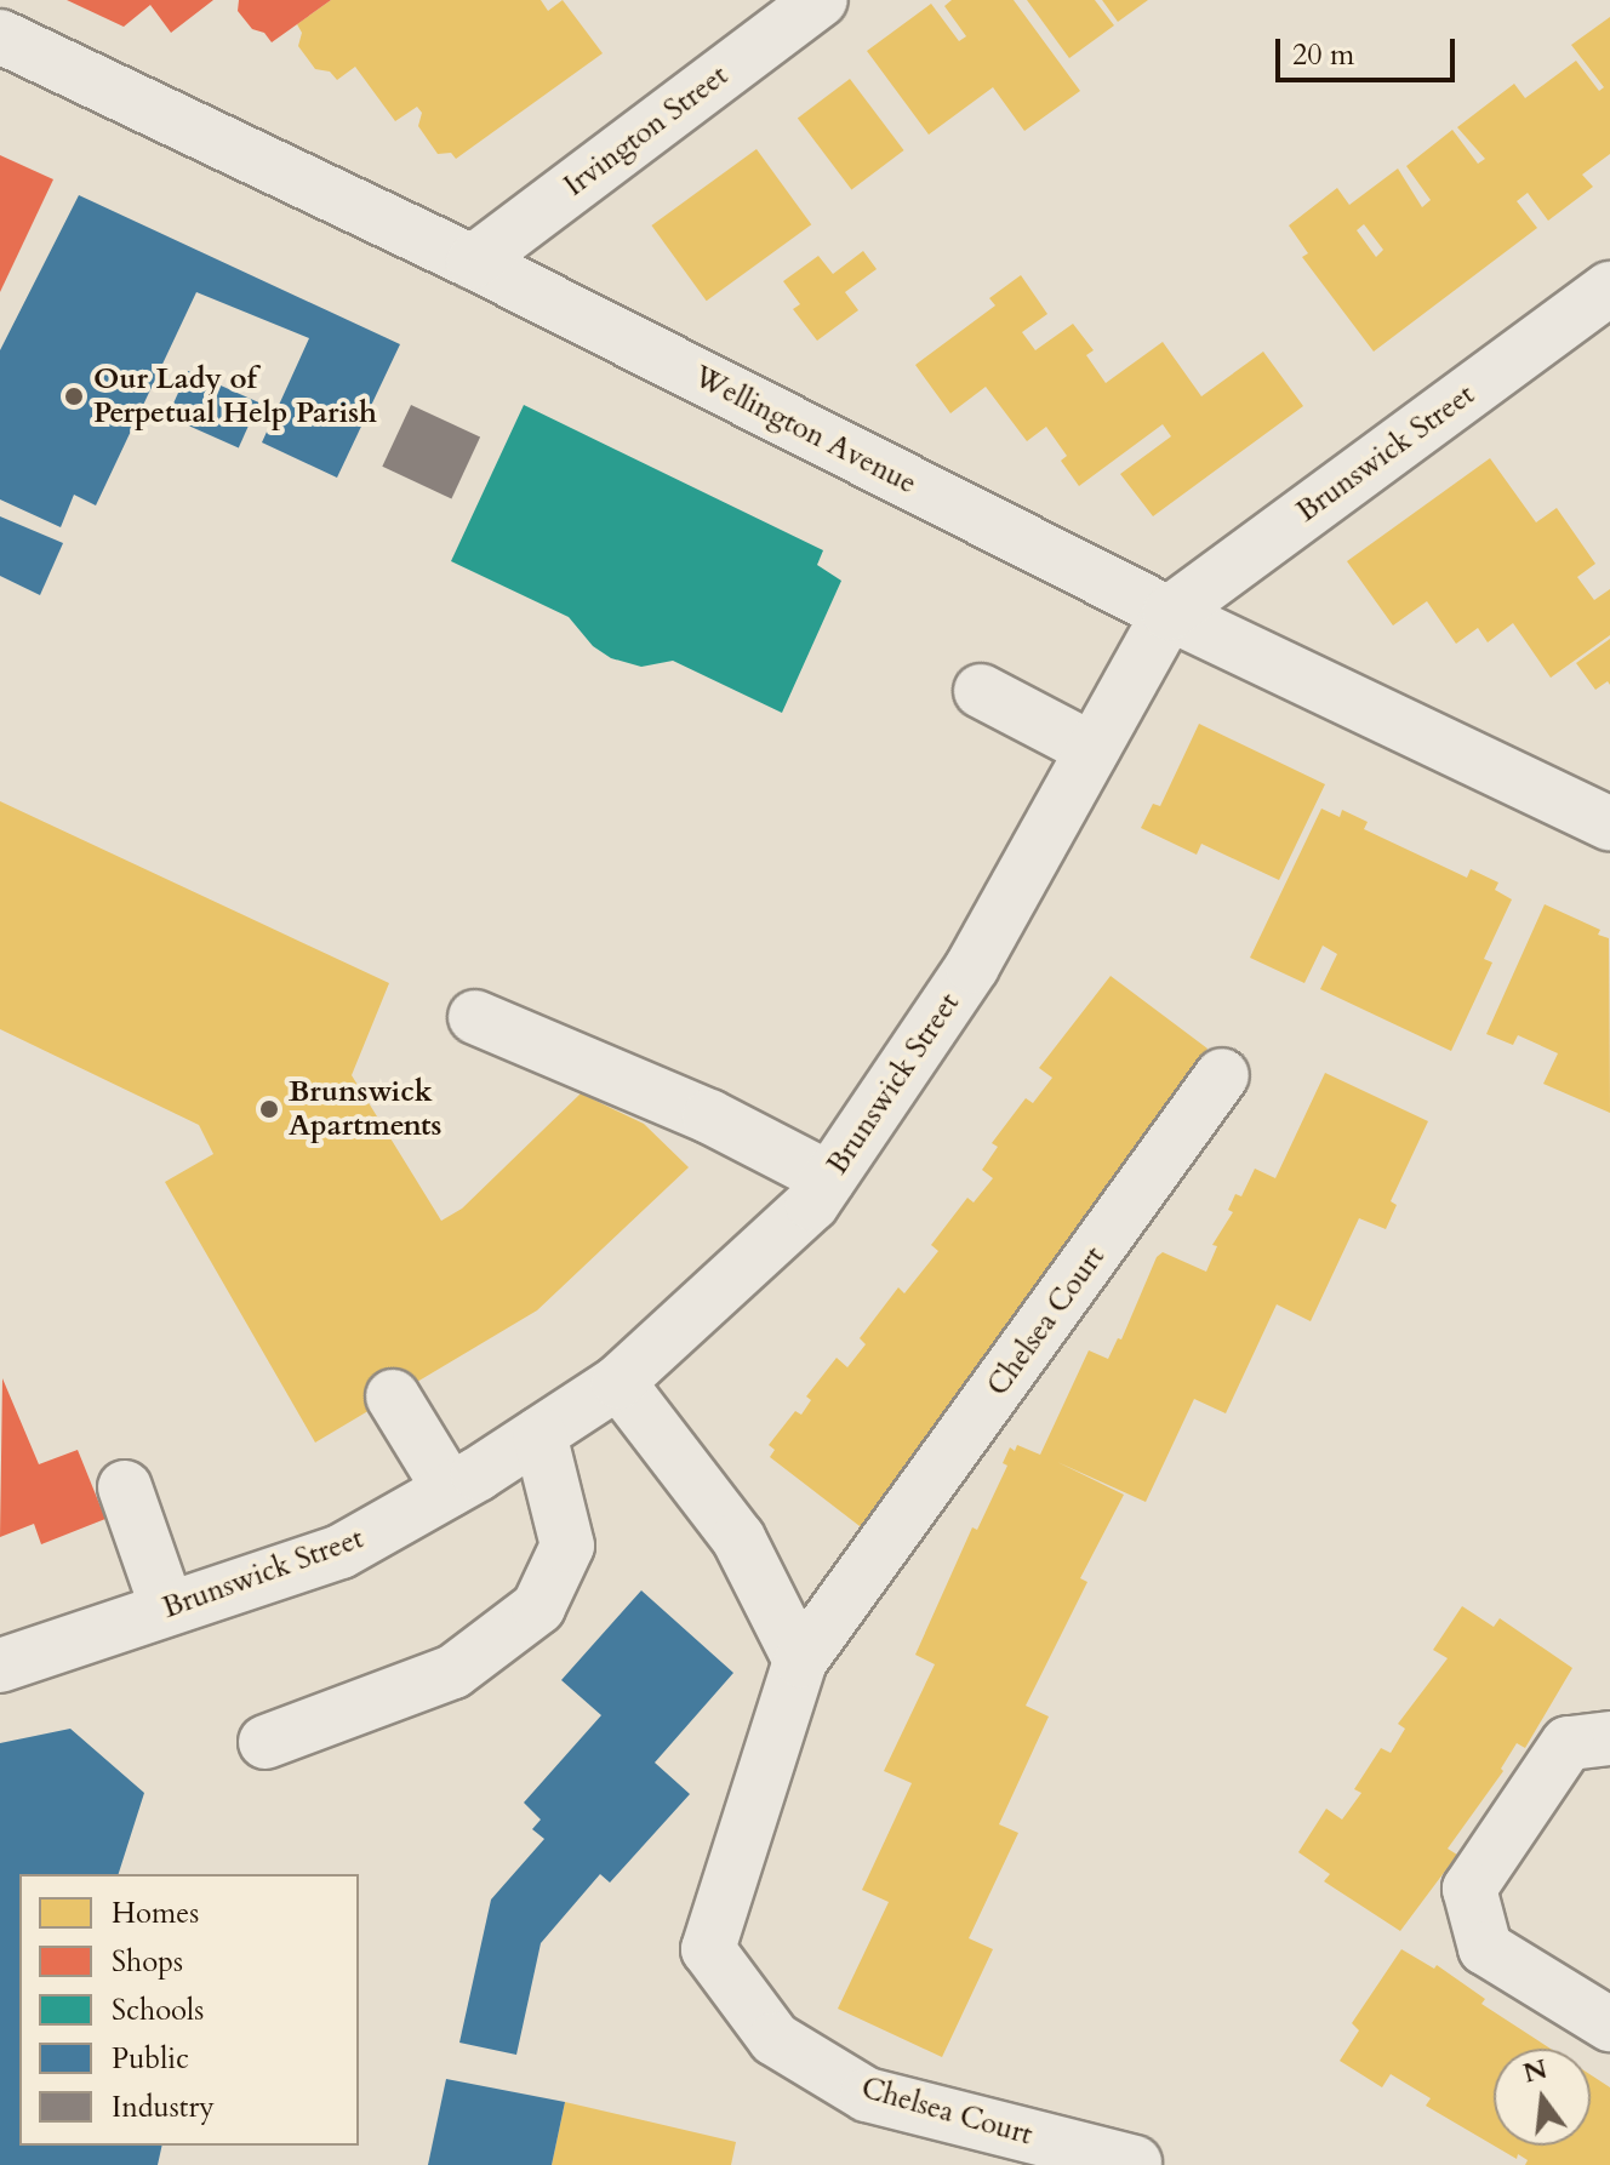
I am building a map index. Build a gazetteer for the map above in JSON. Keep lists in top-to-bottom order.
{
  "streets": {
    "street": [
      "Irvington Street",
      "Wellington Avenue",
      "Brunswick Street",
      "Chelsea Court"
    ]
  },
  "crossings": [
    ["Irvington Street", "Wellington Avenue"],
    ["Wellington Avenue", "Brunswick Street"]
  ],
  "places": ["Our Lady of Perpetual Help Parish", "Brunswick Apartments"],
  "legend": [
    "Homes",
    "Shops",
    "Schools",
    "Public",
    "Industry"
  ],
  "scale_bar": "20 m",
  "north": "top"
}
